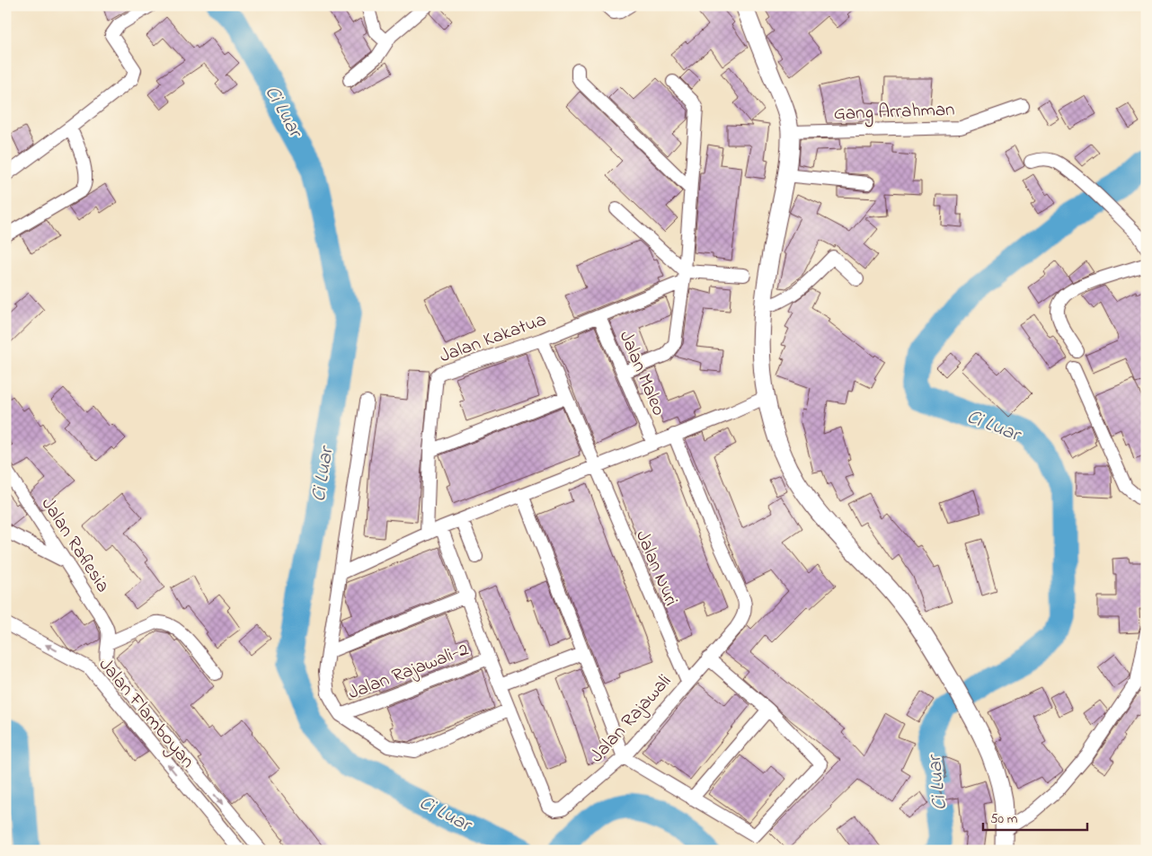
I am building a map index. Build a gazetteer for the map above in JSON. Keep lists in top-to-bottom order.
{
  "streets": {
    "street": [
      "Gang Arrahman",
      "Jalan Kakatua",
      "Jalan Maleo",
      "Jalan Raflesia",
      "Jalan Nuri",
      "Jalan Rajawali-2",
      "Jalan Flamboyan",
      "Jalan Rajawali"
    ]
  },
  "crossings": [
    ["Jalan Kakatua", "Jalan Maleo"],
    ["Jalan Kakatua", "Jalan Nuri"],
    ["Jalan Nuri", "Jalan Rajawali"],
    ["Jalan Rajawali-2", "Jalan Rajawali"]
  ],
  "one_way": ["Jalan Flamboyan"],
  "water": ["Ci Luar"],
  "scale_bar": "50 m"
}
